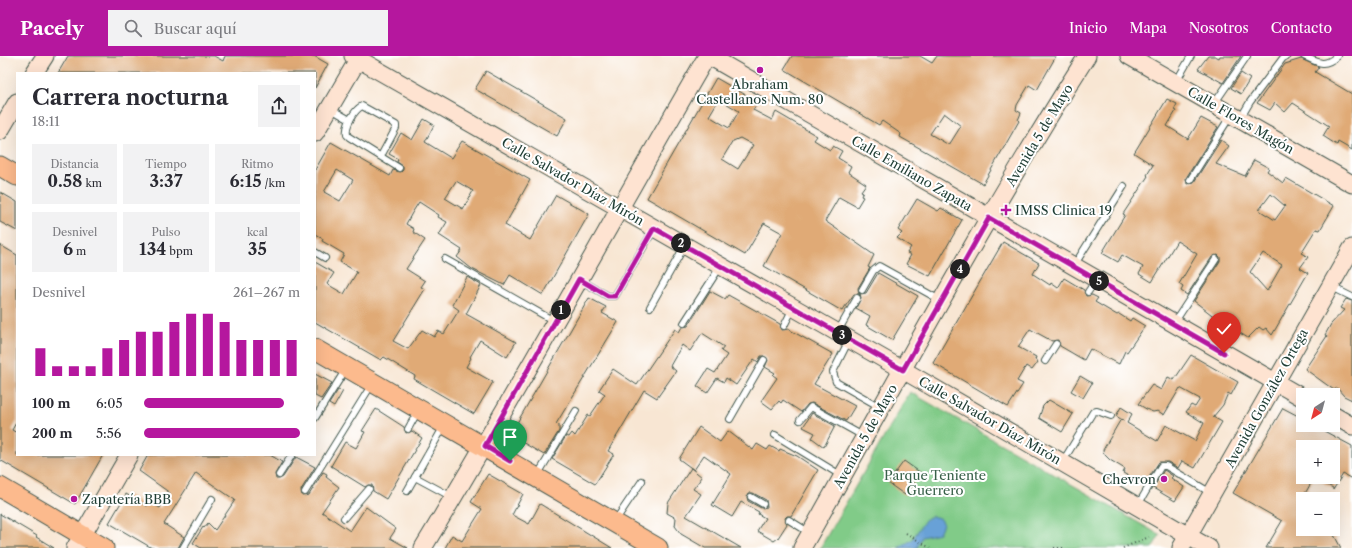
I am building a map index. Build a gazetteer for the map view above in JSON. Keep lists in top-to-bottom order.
{
  "streets": {
    "street": [
      "Calle Flores Magón",
      "Avenida 5 de Mayo",
      "Calle Emiliano Zapata",
      "Calle Salvador Díaz Mirón",
      "Avenida González Ortega"
    ]
  },
  "crossings": [
    ["Avenida 5 de Mayo", "Calle Emiliano Zapata"],
    ["Avenida 5 de Mayo", "Calle Salvador Díaz Mirón"],
    ["Calle Emiliano Zapata", "Avenida González Ortega"],
    ["Calle Salvador Díaz Mirón", "Avenida González Ortega"]
  ],
  "parks": ["Parque Teniente Guerrero"],
  "places": {
    "other": ["Abraham Castellanos Num. 80", "Chevron", "Zapatería BBB"],
    "health": ["IMSS Clinica 19"]
  },
  "north": "bottom left",
  "page": {
    "header": "Pacely",
    "search": "Buscar aquí",
    "nav": [
      "Inicio",
      "Mapa",
      "Nosotros",
      "Contacto"
    ],
    "heading": ["Carrera nocturna", "18:11"],
    "stats": [
      ["Distancia", "0.58 km"],
      ["Tiempo", "3:37"],
      ["Ritmo", "6:15 /km"],
      ["Desnivel", "6 m"],
      ["Pulso", "134 bpm"],
      ["kcal", "35"]
    ],
    "pins": [
      "2",
      "4",
      "5",
      "1",
      "3"
    ],
    "chart": ["Desnivel", "261–267 m"],
    "map_buttons": ["+", "−"],
    "list": [
      {
        "name": "100 m",
        "note": "6:05"
      },
      {
        "name": "200 m",
        "note": "5:56"
      }
    ]
  }
}
